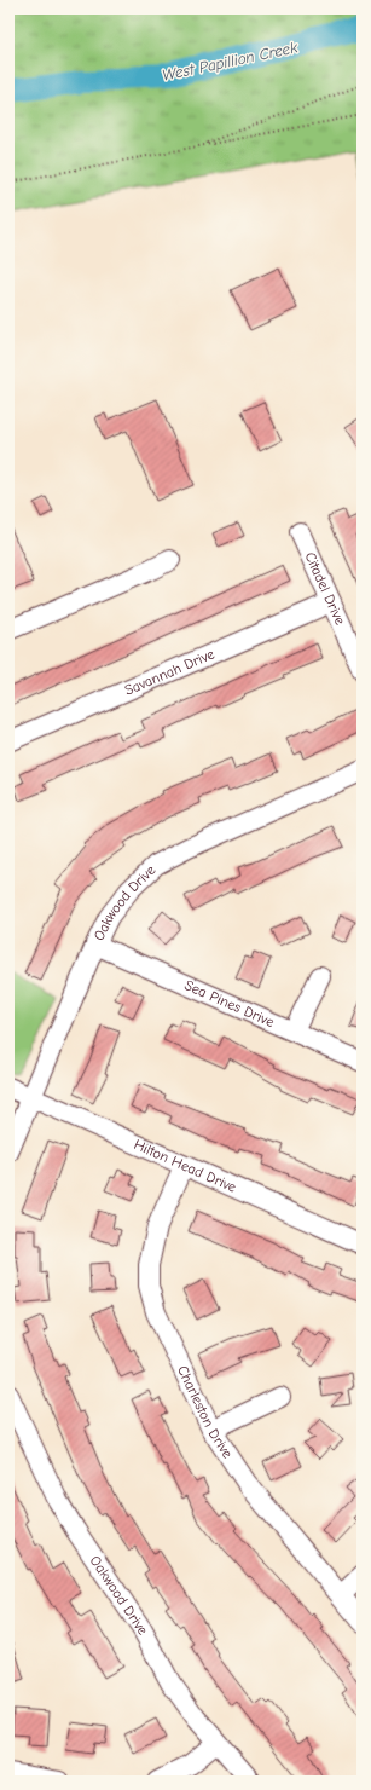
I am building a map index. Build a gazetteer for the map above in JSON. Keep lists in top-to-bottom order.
{
  "streets": {
    "street": [
      "Citadel Drive",
      "Savannah Drive",
      "Oakwood Drive",
      "Sea Pines Drive",
      "Hilton Head Drive",
      "Charleston Drive"
    ]
  },
  "crossings": [
    ["Citadel Drive", "Savannah Drive"],
    ["Oakwood Drive", "Sea Pines Drive"],
    ["Oakwood Drive", "Hilton Head Drive"],
    ["Hilton Head Drive", "Charleston Drive"]
  ],
  "water": ["West Papillion Creek"]
}
